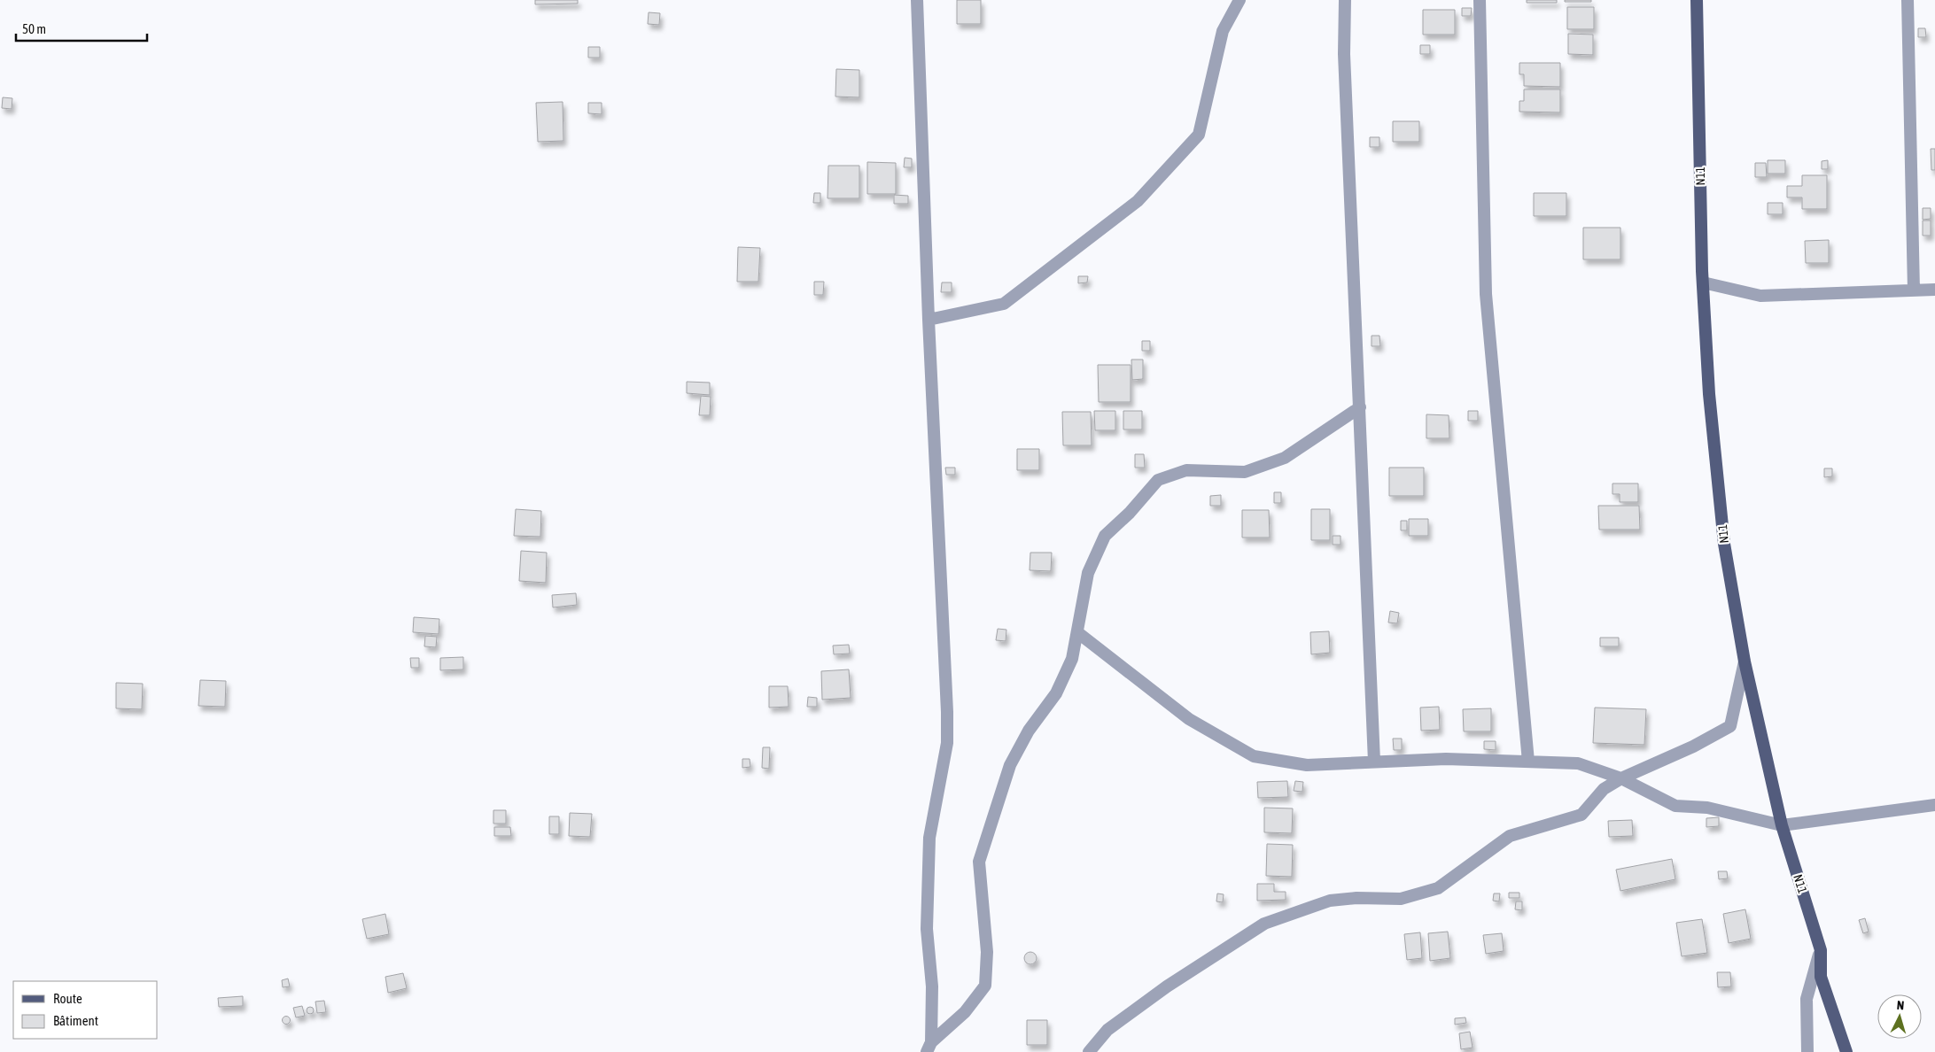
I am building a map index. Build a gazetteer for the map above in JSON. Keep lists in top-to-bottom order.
{
  "streets": {
    "main road": ["N11"]
  },
  "legend": ["Route", "Bâtiment"],
  "scale_bar": "50 m",
  "north": "top"
}
